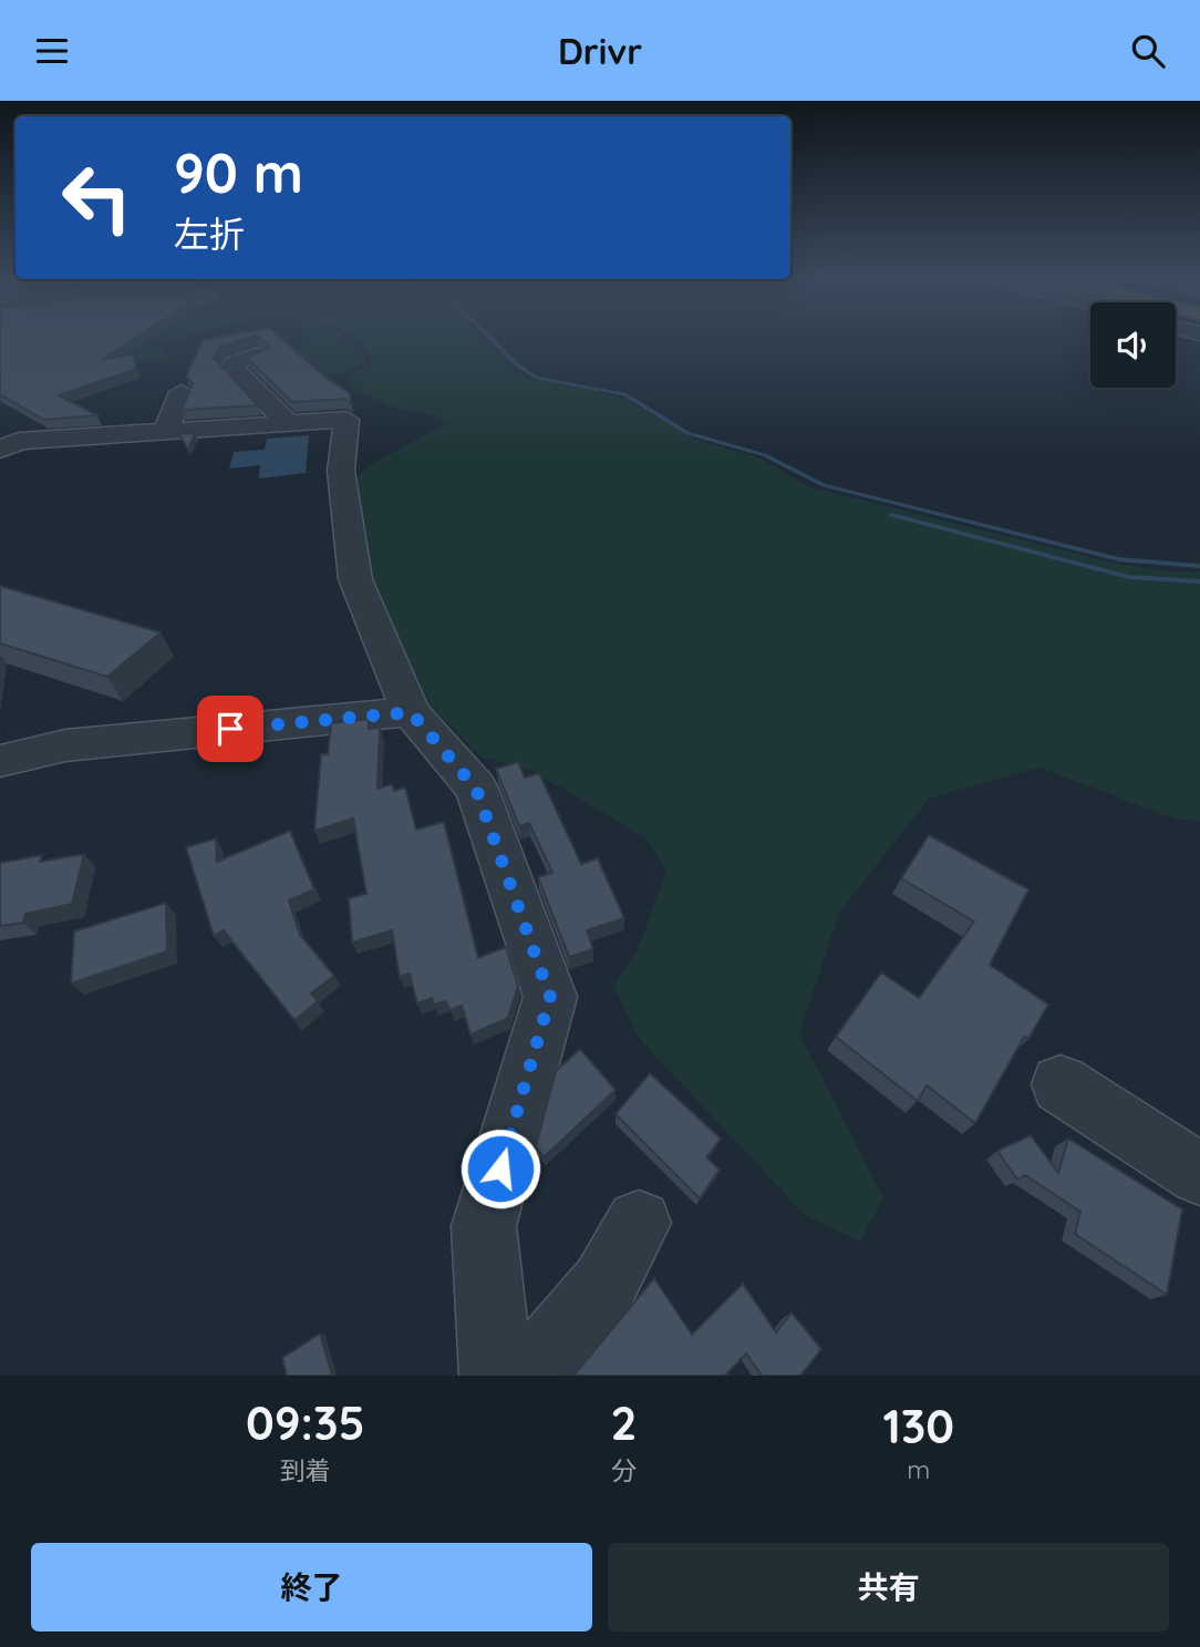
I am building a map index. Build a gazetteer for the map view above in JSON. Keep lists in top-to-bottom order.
{
  "page": {
    "header": "Drivr",
    "turn": ["90 m", "左折"],
    "eta": [
      "09:35",
      "到着",
      "2",
      "分",
      "130",
      "m"
    ],
    "buttons": ["終了", "共有"]
  }
}
